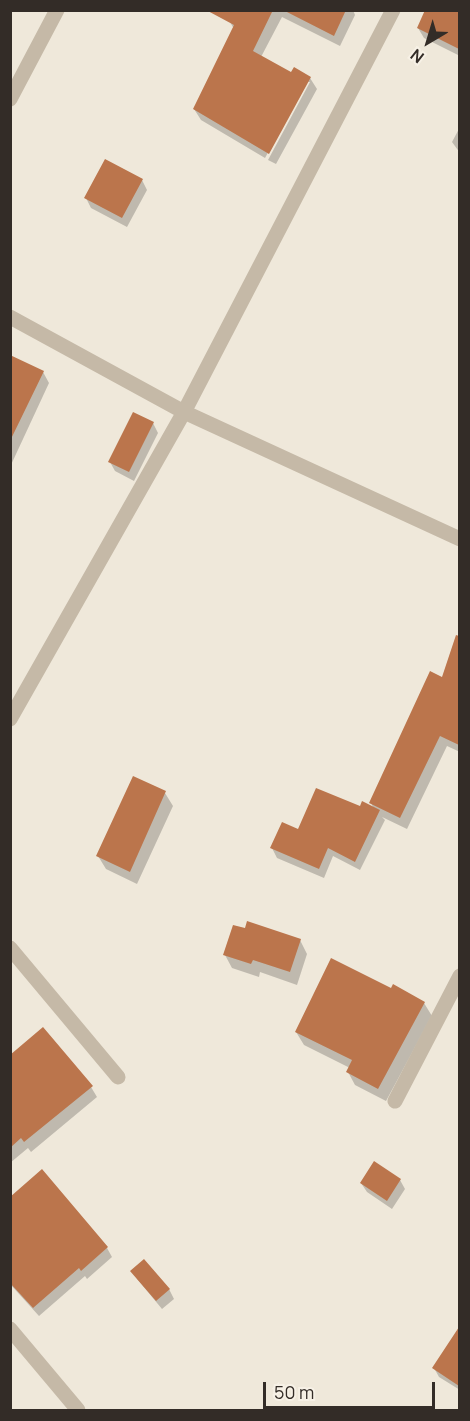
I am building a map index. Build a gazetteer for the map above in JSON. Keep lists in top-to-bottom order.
{
  "scale_bar": "50 m",
  "north": "bottom left"
}
